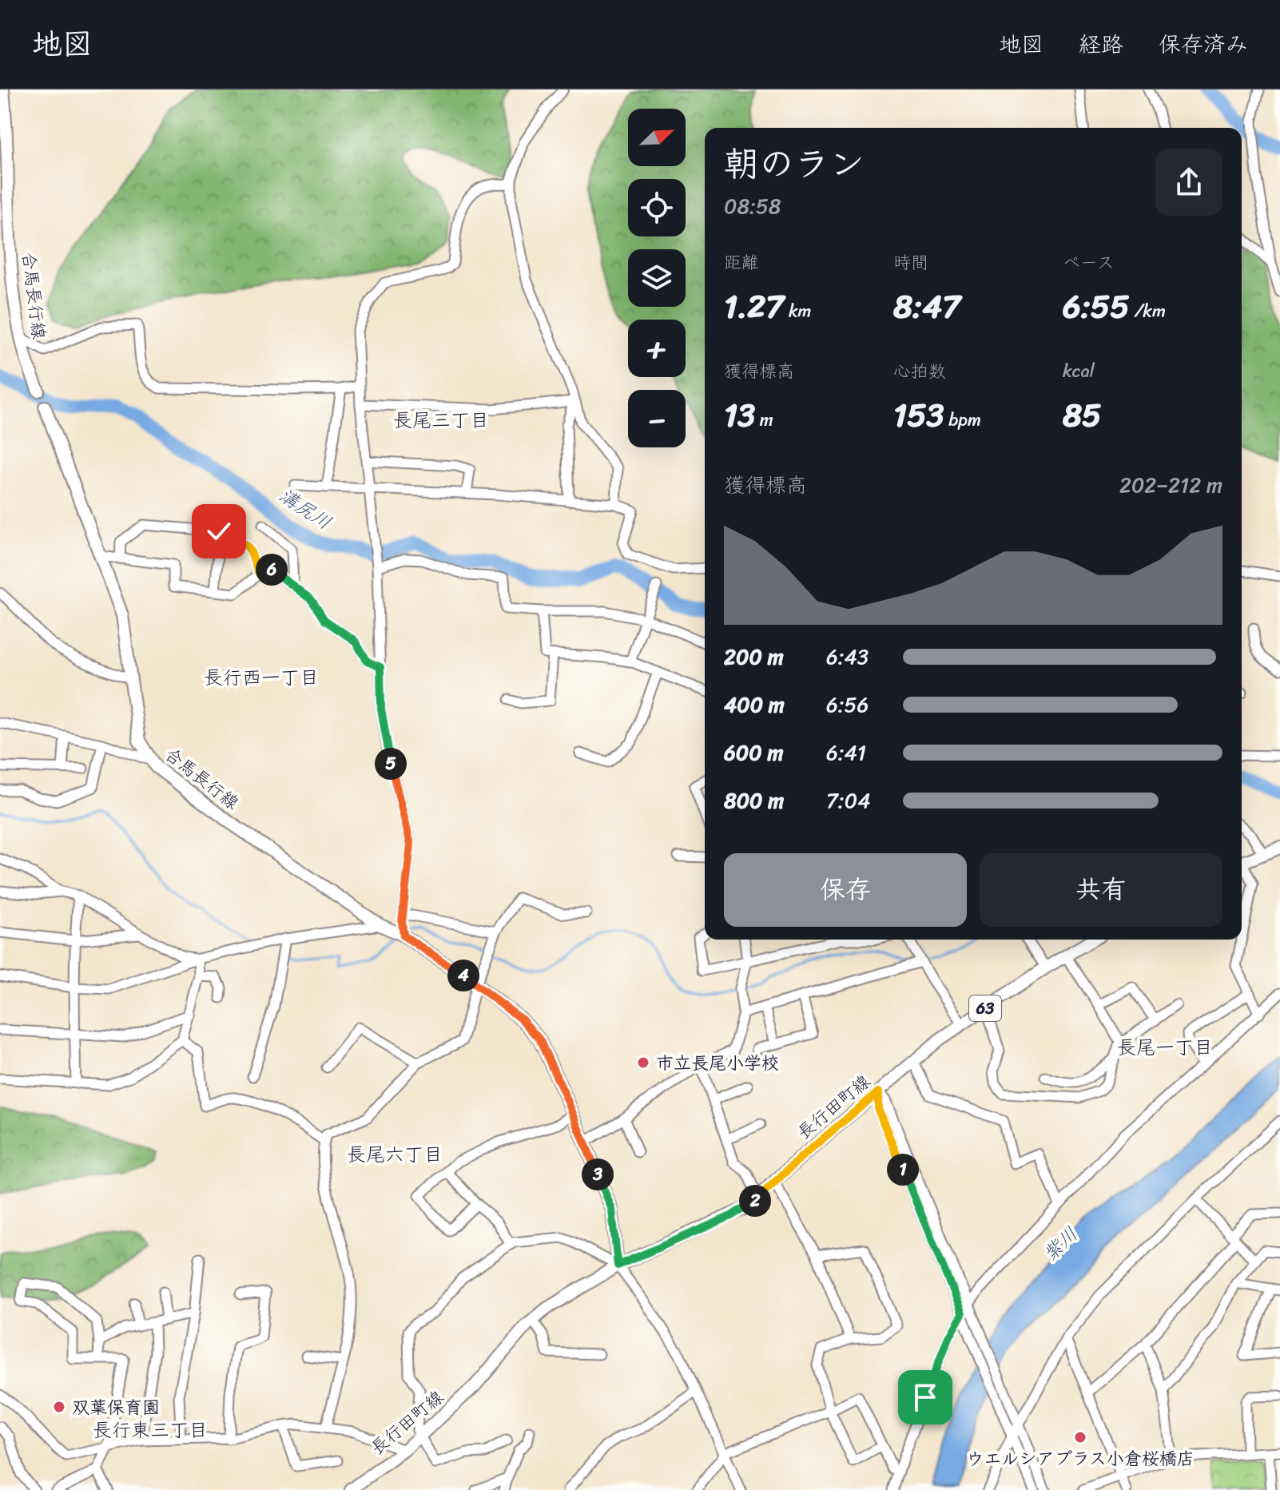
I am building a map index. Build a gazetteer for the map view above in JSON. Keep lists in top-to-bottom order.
{
  "streets": {
    "main road": ["合馬長行線", "63", "長行田町線"]
  },
  "crossings": [
    ["合馬長行線", "長行田町線"]
  ],
  "districts": [
    "長尾三丁目",
    "長行西一丁目",
    "長尾一丁目",
    "長尾六丁目",
    "長行東三丁目"
  ],
  "water": ["溝尻川", "紫川"],
  "places": ["市立長尾小学校", "双葉保育園", "ウエルシアプラス小倉桜橋店"],
  "north": "top right",
  "page": {
    "header": "地図",
    "nav": ["地図", "経路", "保存済み"],
    "map_buttons": ["+", "−"],
    "heading": ["朝のラン", "08:58"],
    "stats": [
      ["距離", "1.27 km"],
      ["時間", "8:47"],
      ["ペース", "6:55 /km"],
      ["獲得標高", "13 m"],
      ["心拍数", "153 bpm"],
      ["kcal", "85"]
    ],
    "chart": ["獲得標高", "202–212 m"],
    "pins": [
      "6",
      "5",
      "4",
      "1",
      "3",
      "2"
    ],
    "list": [
      {
        "name": "200 m",
        "note": "6:43"
      },
      {
        "name": "400 m",
        "note": "6:56"
      },
      {
        "name": "600 m",
        "note": "6:41"
      },
      {
        "name": "800 m",
        "note": "7:04"
      }
    ],
    "buttons": ["保存", "共有"]
  }
}
